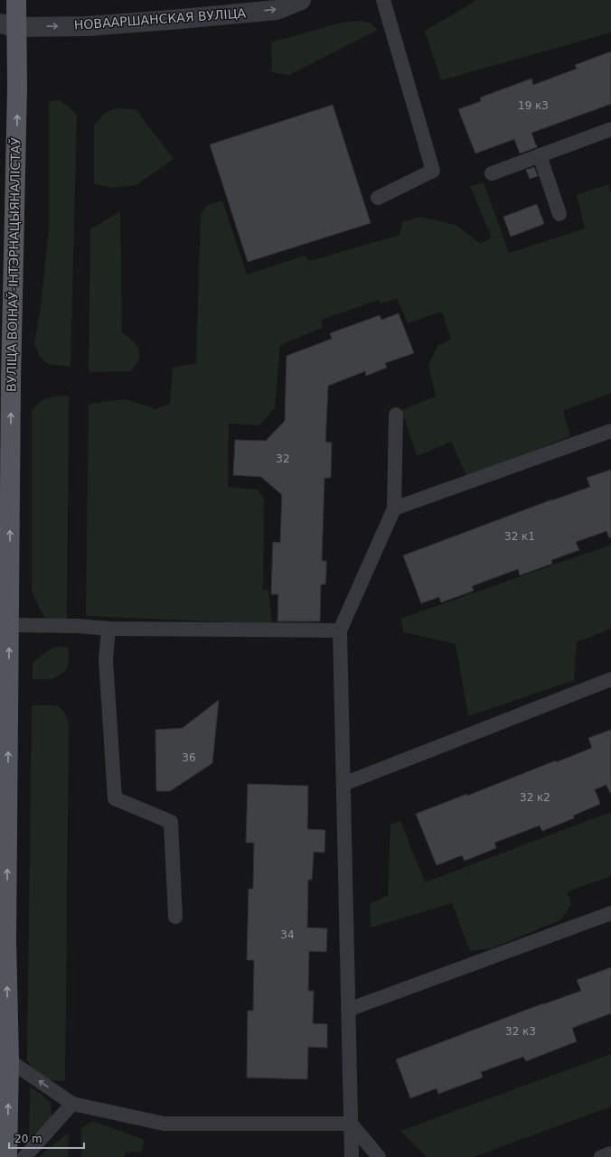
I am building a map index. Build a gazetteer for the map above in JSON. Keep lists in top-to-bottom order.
{
  "streets": {
    "main road": ["ВУЛІЦА ВОІНАЎ-ІНТЭРНАЦЫЯНАЛІСТАЎ"],
    "street": ["НОВААРШАНСКАЯ ВУЛІЦА"]
  },
  "crossings": [
    ["НОВААРШАНСКАЯ ВУЛІЦА", "ВУЛІЦА ВОІНАЎ-ІНТЭРНАЦЫЯНАЛІСТАЎ"]
  ],
  "one_way": ["НОВААРШАНСКАЯ ВУЛІЦА", "ВУЛІЦА ВОІНАЎ-ІНТЭРНАЦЫЯНАЛІСТАЎ"],
  "house_numbers": [
    "19 к3",
    "32",
    "32 к1",
    "36",
    "32 к2",
    "34",
    "32 к3"
  ],
  "scale_bar": "20 m"
}
